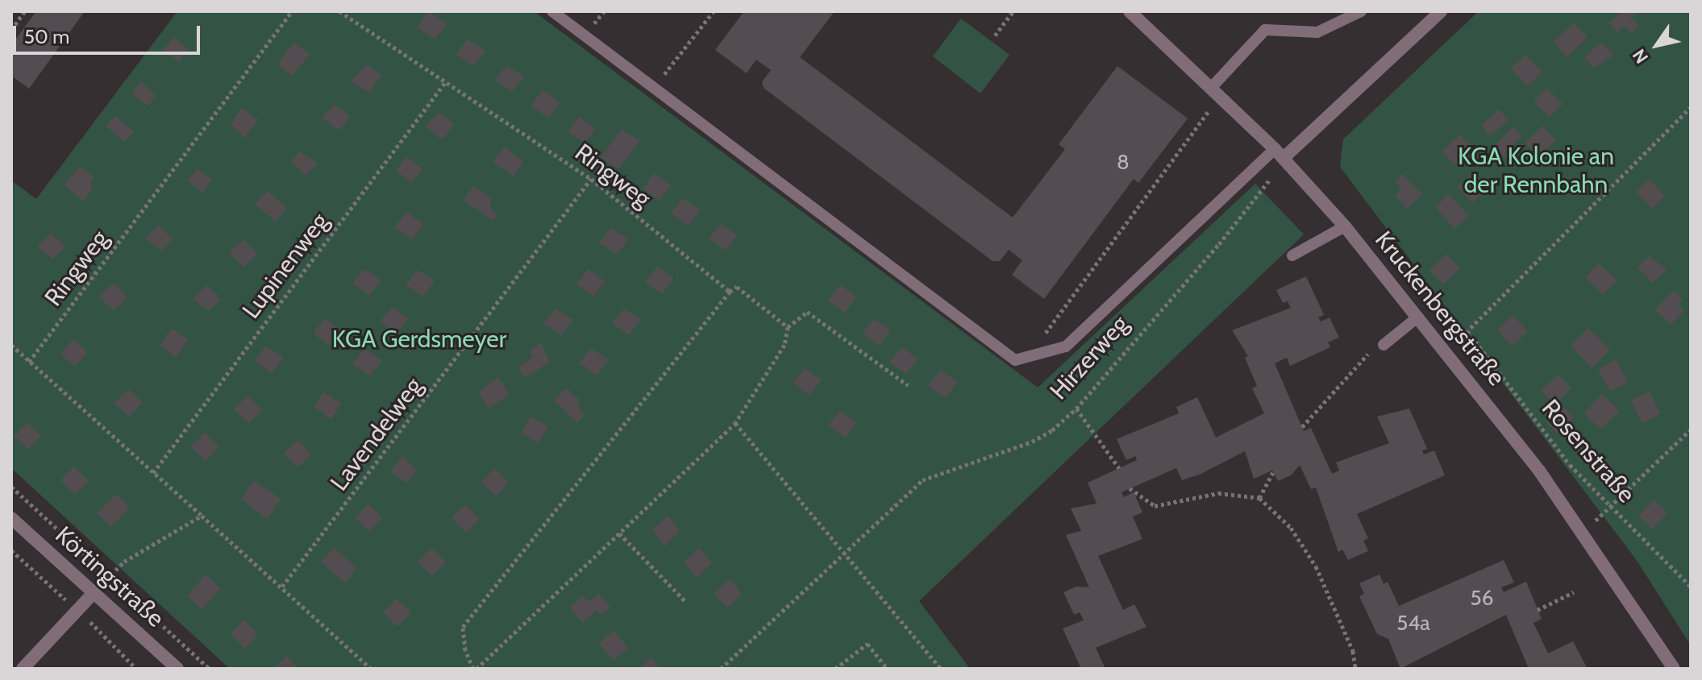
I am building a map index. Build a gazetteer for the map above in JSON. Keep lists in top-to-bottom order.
{
  "streets": {
    "street": ["Kruckenbergstraße", "Körtingstraße"],
    "path": [
      "Ringweg",
      "Lupinenweg",
      "Hirzerweg",
      "Lavendelweg",
      "Rosenstraße"
    ]
  },
  "crossings": [
    ["Ringweg", "Lupinenweg"],
    ["Ringweg", "Lavendelweg"],
    ["Kruckenbergstraße", "Hirzerweg"]
  ],
  "parks": ["KGA Kolonie an der Rennbahn", "KGA Gerdsmeyer"],
  "house_numbers": ["8", "56", "54a"],
  "scale_bar": "50 m",
  "north": "bottom left"
}
